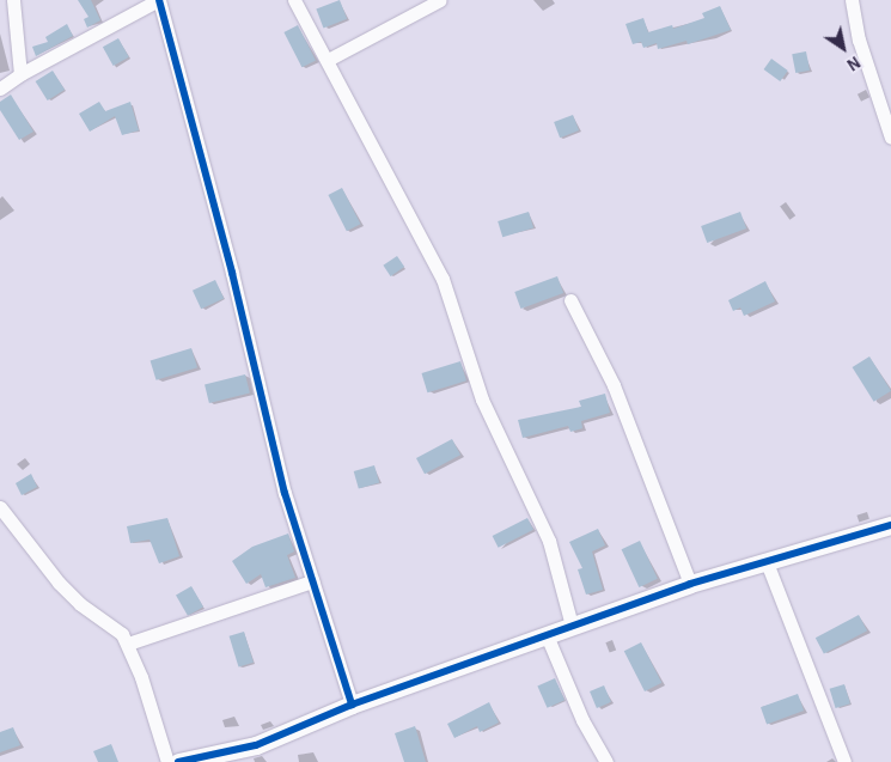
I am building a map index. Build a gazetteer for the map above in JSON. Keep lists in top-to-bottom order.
{
  "north": "bottom right"
}
